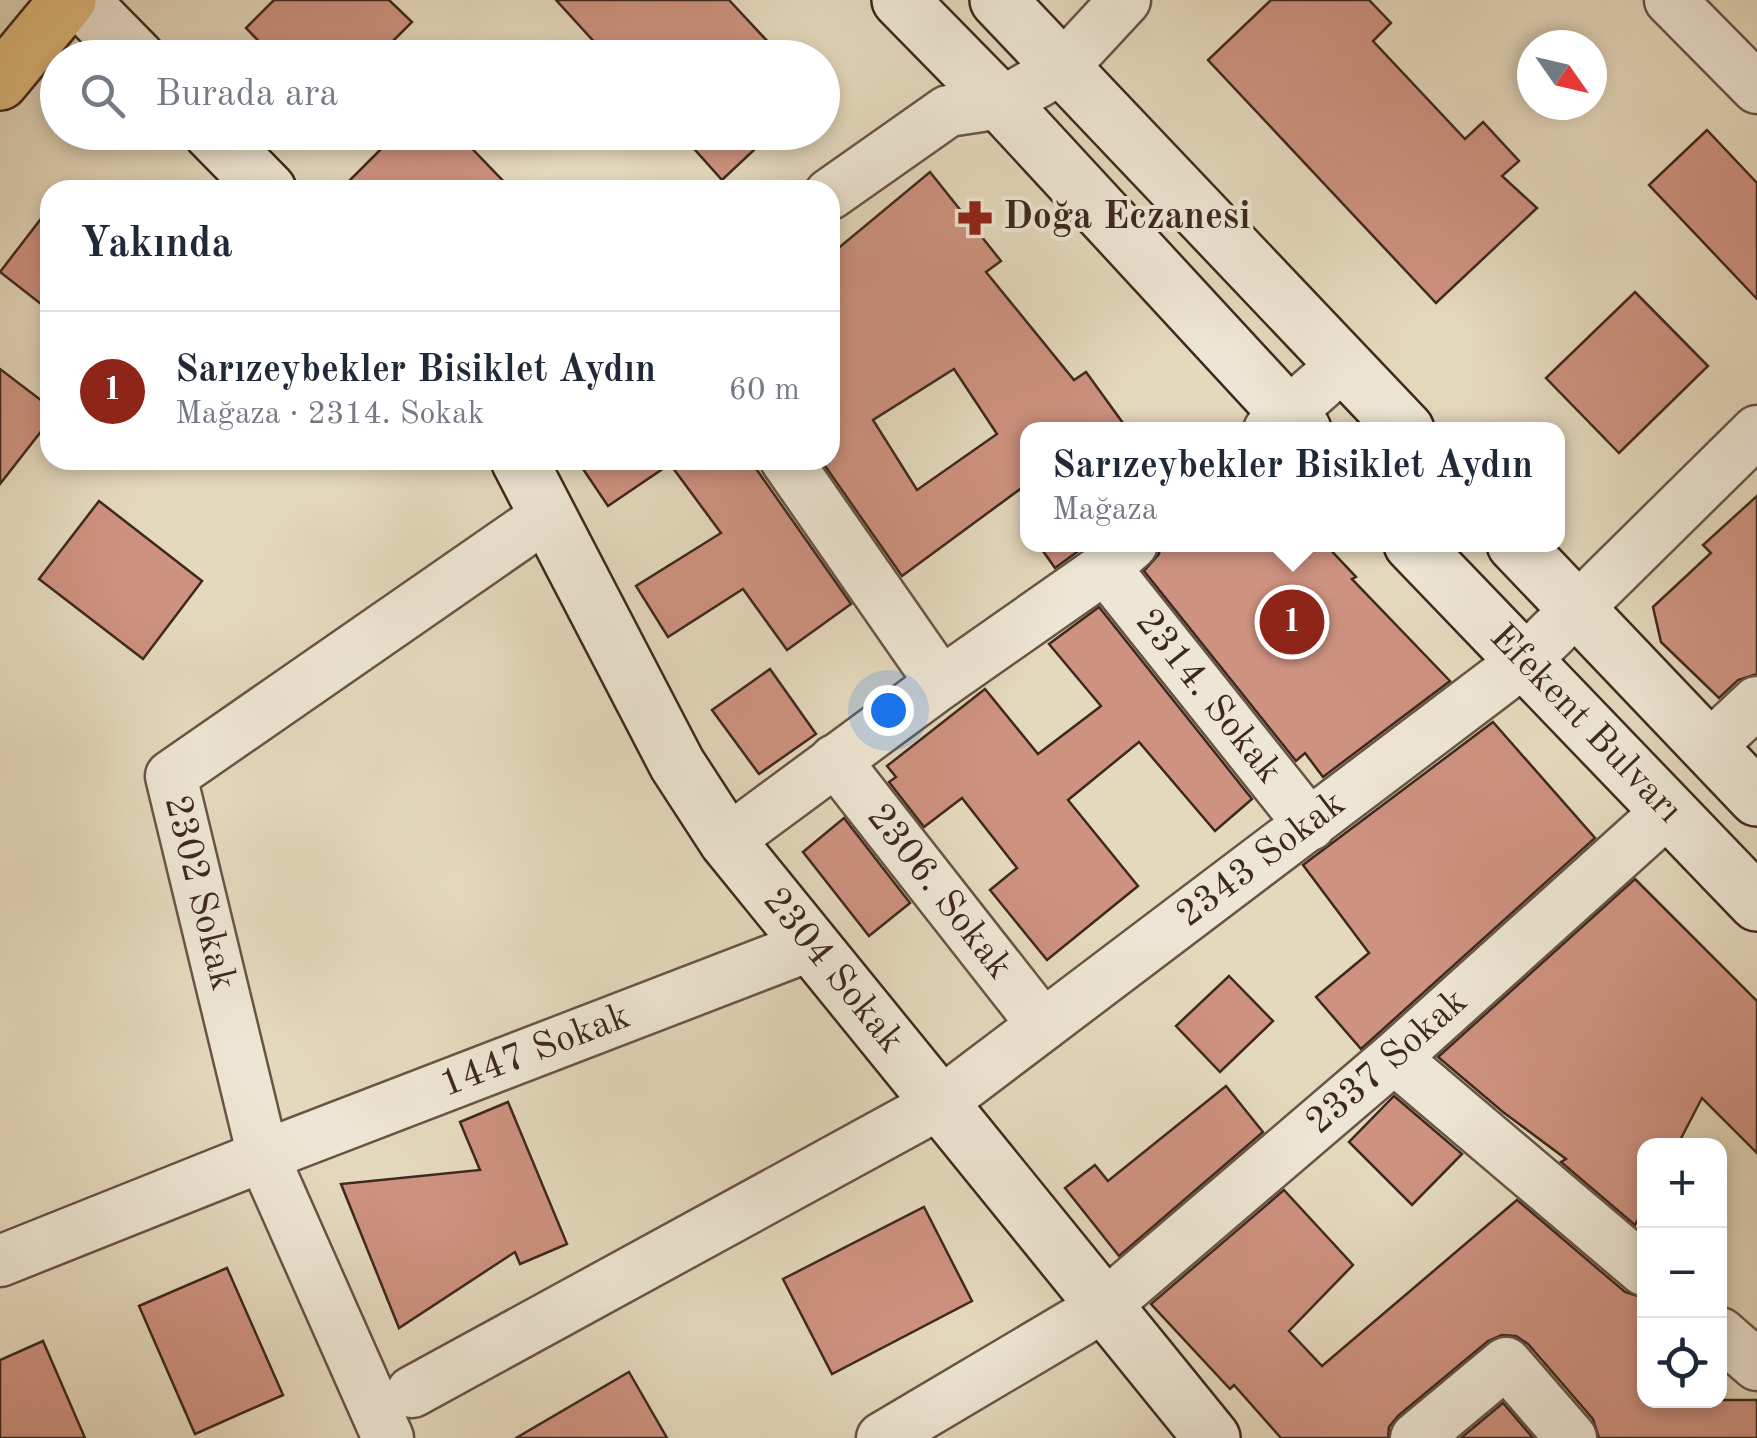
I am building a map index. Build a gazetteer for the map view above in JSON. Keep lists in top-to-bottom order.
{
  "streets": {
    "street": [
      "2314. Sokak",
      "Efekent Bulvarı",
      "2343 Sokak",
      "2306. Sokak",
      "2302 Sokak",
      "2304 Sokak",
      "1447 Sokak",
      "2337 Sokak"
    ]
  },
  "crossings": [
    ["2314. Sokak", "2343 Sokak"],
    ["Efekent Bulvarı", "2343 Sokak"],
    ["Efekent Bulvarı", "2337 Sokak"],
    ["2343 Sokak", "2306. Sokak"],
    ["2343 Sokak", "2304 Sokak"],
    ["2302 Sokak", "2304 Sokak"],
    ["2302 Sokak", "1447 Sokak"],
    ["2304 Sokak", "1447 Sokak"],
    ["2304 Sokak", "2337 Sokak"]
  ],
  "places": {
    "pharmacy": ["Doğa Eczanesi"]
  },
  "north": "bottom right",
  "page": {
    "search": "Burada ara",
    "heading": "Yakında",
    "list": [
      {
        "mark": "1",
        "name": "Sarızeybekler Bisiklet Aydın",
        "note": "Mağaza · 2314. Sokak",
        "value": "60 m"
      }
    ],
    "popup": ["Sarızeybekler Bisiklet Aydın", "Mağaza"],
    "pins": "1",
    "map_buttons": ["+", "−"]
  }
}
